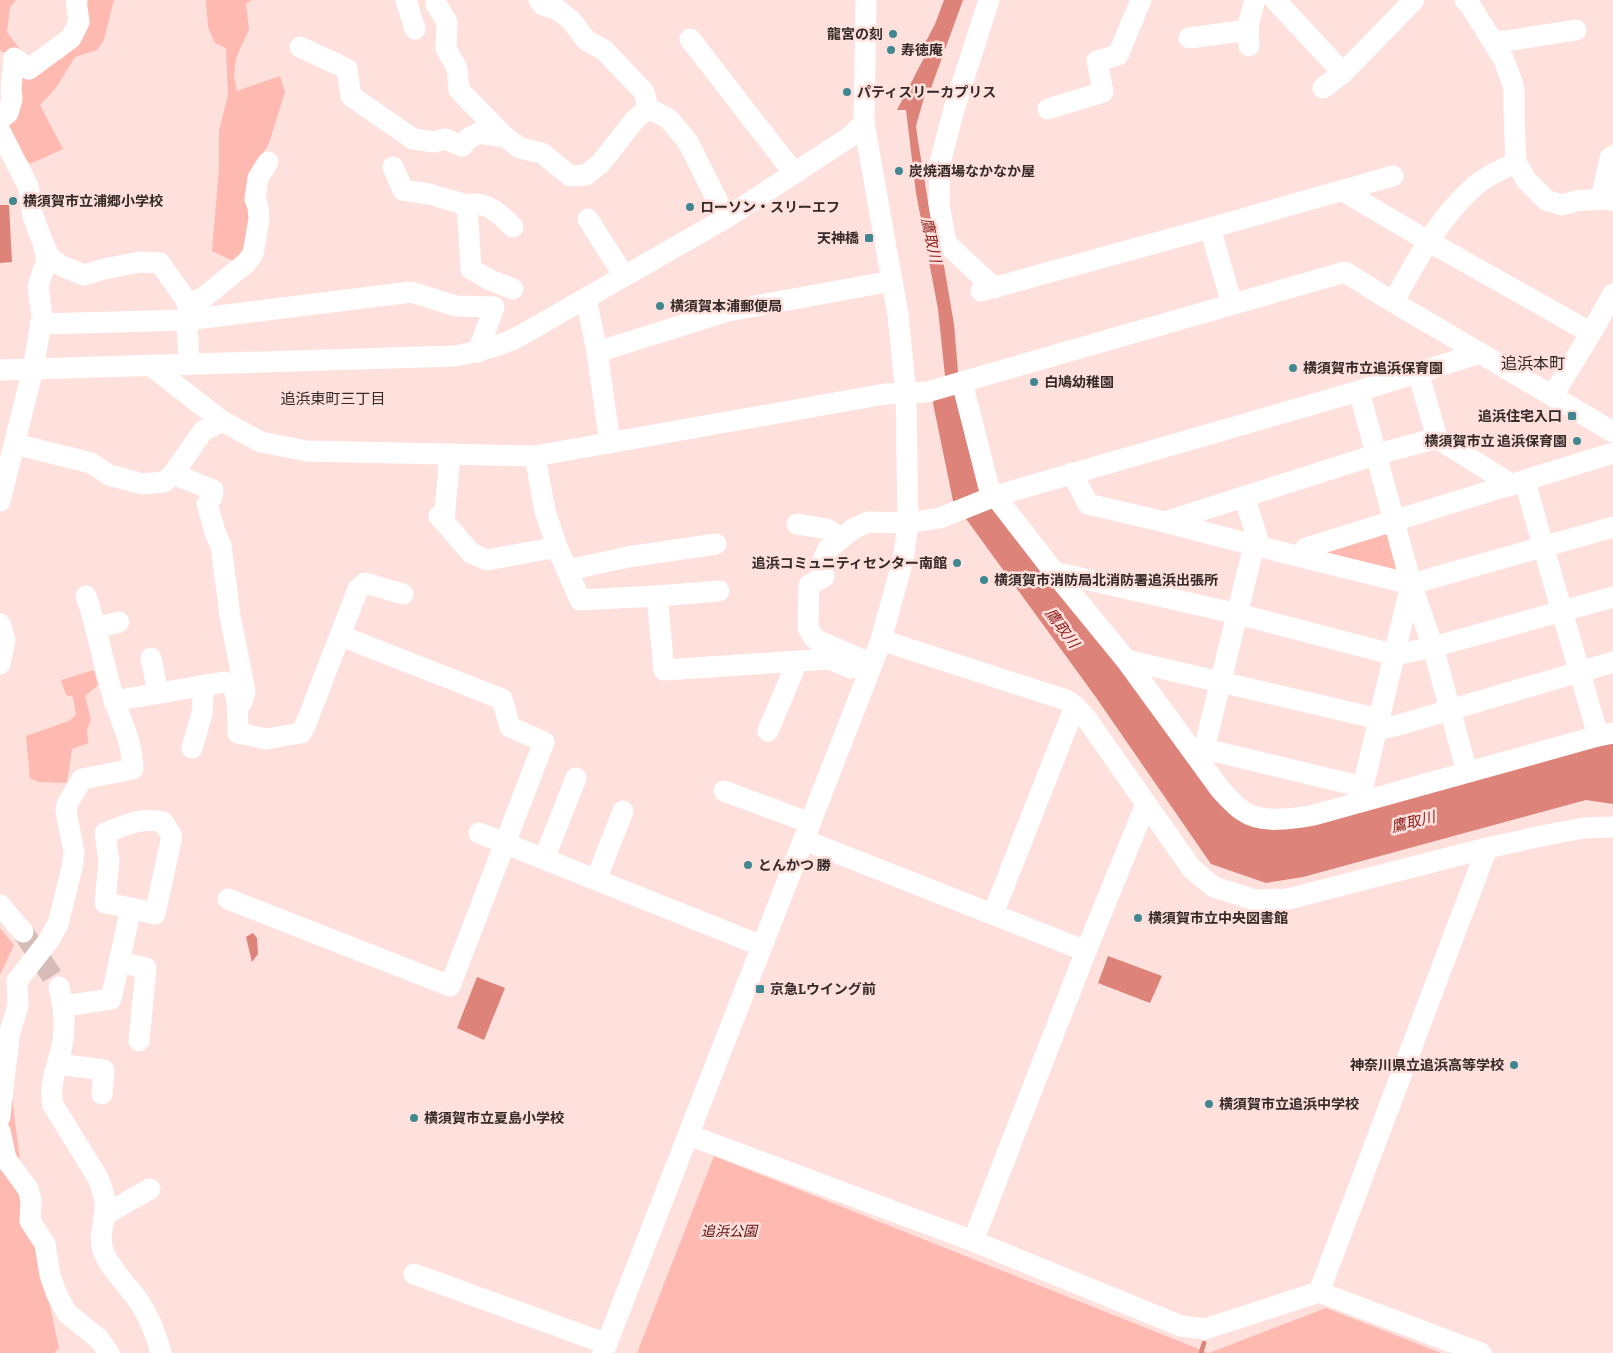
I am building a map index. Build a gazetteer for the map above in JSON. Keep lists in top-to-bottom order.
{
  "districts": ["追浜本町", "追浜東町三丁目"],
  "water": ["鷹取川"],
  "parks": ["追浜公園"],
  "places": {
    "other": [
      "龍宮の刻",
      "寿徳庵",
      "パティスリーカプリス",
      "炭焼酒場なかなか屋",
      "横須賀市立浦郷小学校",
      "ローソン・スリーエフ",
      "横須賀本浦郵便局",
      "横須賀市立追浜保育園",
      "白鳩幼稚園",
      "横須賀市立 追浜保育園",
      "追浜コミュニティセンター南館",
      "横須賀市消防局北消防署追浜出張所",
      "とんかつ 勝",
      "横須賀市立中央図書館",
      "神奈川県立追浜高等学校",
      "横須賀市立追浜中学校",
      "横須賀市立夏島小学校"
    ],
    "transit": ["天神橋", "追浜住宅入口", "京急Lウイング前"]
  }
}
